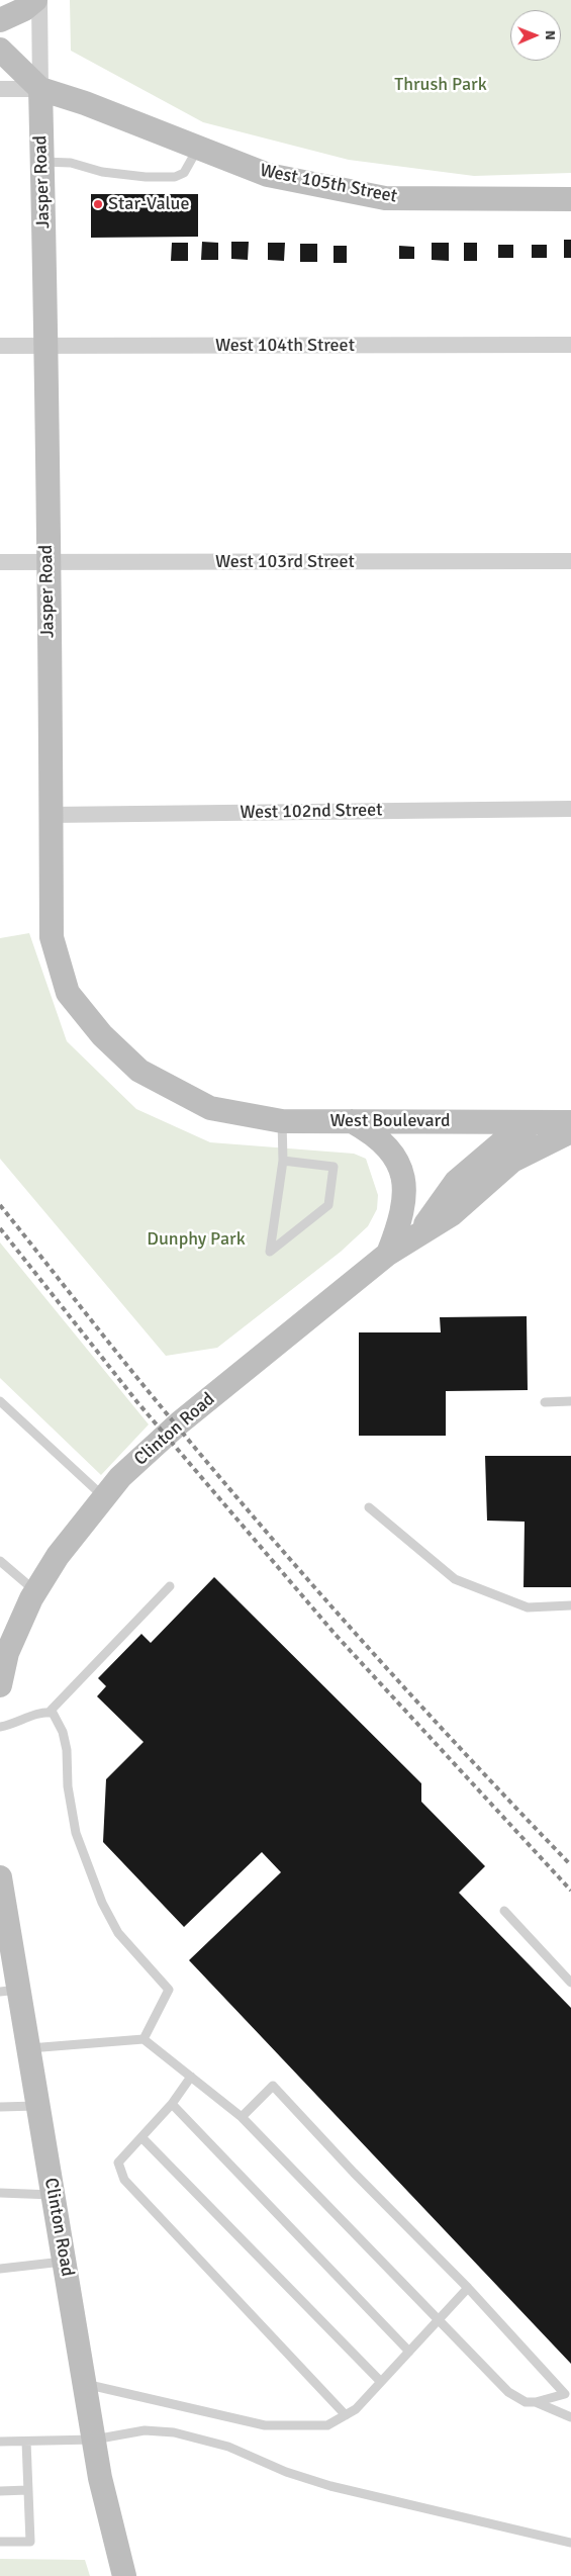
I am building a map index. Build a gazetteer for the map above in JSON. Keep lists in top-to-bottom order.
{
  "streets": {
    "street": [
      "Jasper Road",
      "West 105th Street",
      "West 104th Street",
      "West 103rd Street",
      "West 102nd Street",
      "West Boulevard",
      "Clinton Road"
    ]
  },
  "crossings": [
    ["Jasper Road", "West 105th Street"],
    ["Jasper Road", "West 104th Street"],
    ["Jasper Road", "West 103rd Street"],
    ["Jasper Road", "West 102nd Street"],
    ["Jasper Road", "West Boulevard"],
    ["West Boulevard", "Clinton Road"]
  ],
  "parks": ["Thrush Park", "Dunphy Park"],
  "places": ["Star-Value"],
  "north": "right"
}
